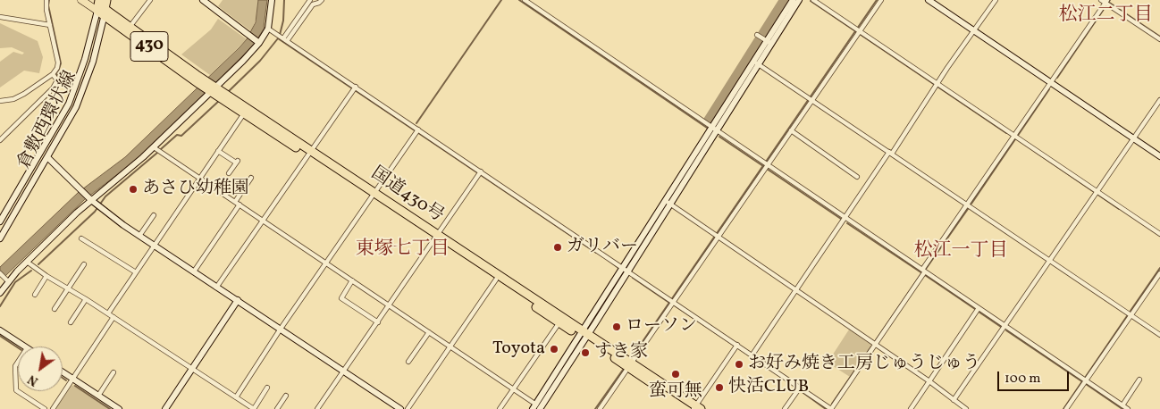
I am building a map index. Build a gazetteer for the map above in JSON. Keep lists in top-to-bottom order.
{
  "streets": {
    "highway": ["430", "国道430号"],
    "street": ["倉敷西環状線"]
  },
  "crossings": [
    ["倉敷西環状線", "国道430号"]
  ],
  "districts": ["松江二丁目", "東塚七丁目", "松江一丁目"],
  "places": [
    "あさひ幼稚園",
    "ガリバー",
    "ローソン",
    "Toyota",
    "すき家",
    "お好み焼き工房じゅうじゅう",
    "蛮可無",
    "快活CLUB"
  ],
  "scale_bar": "100 m",
  "north": "bottom left"
}
